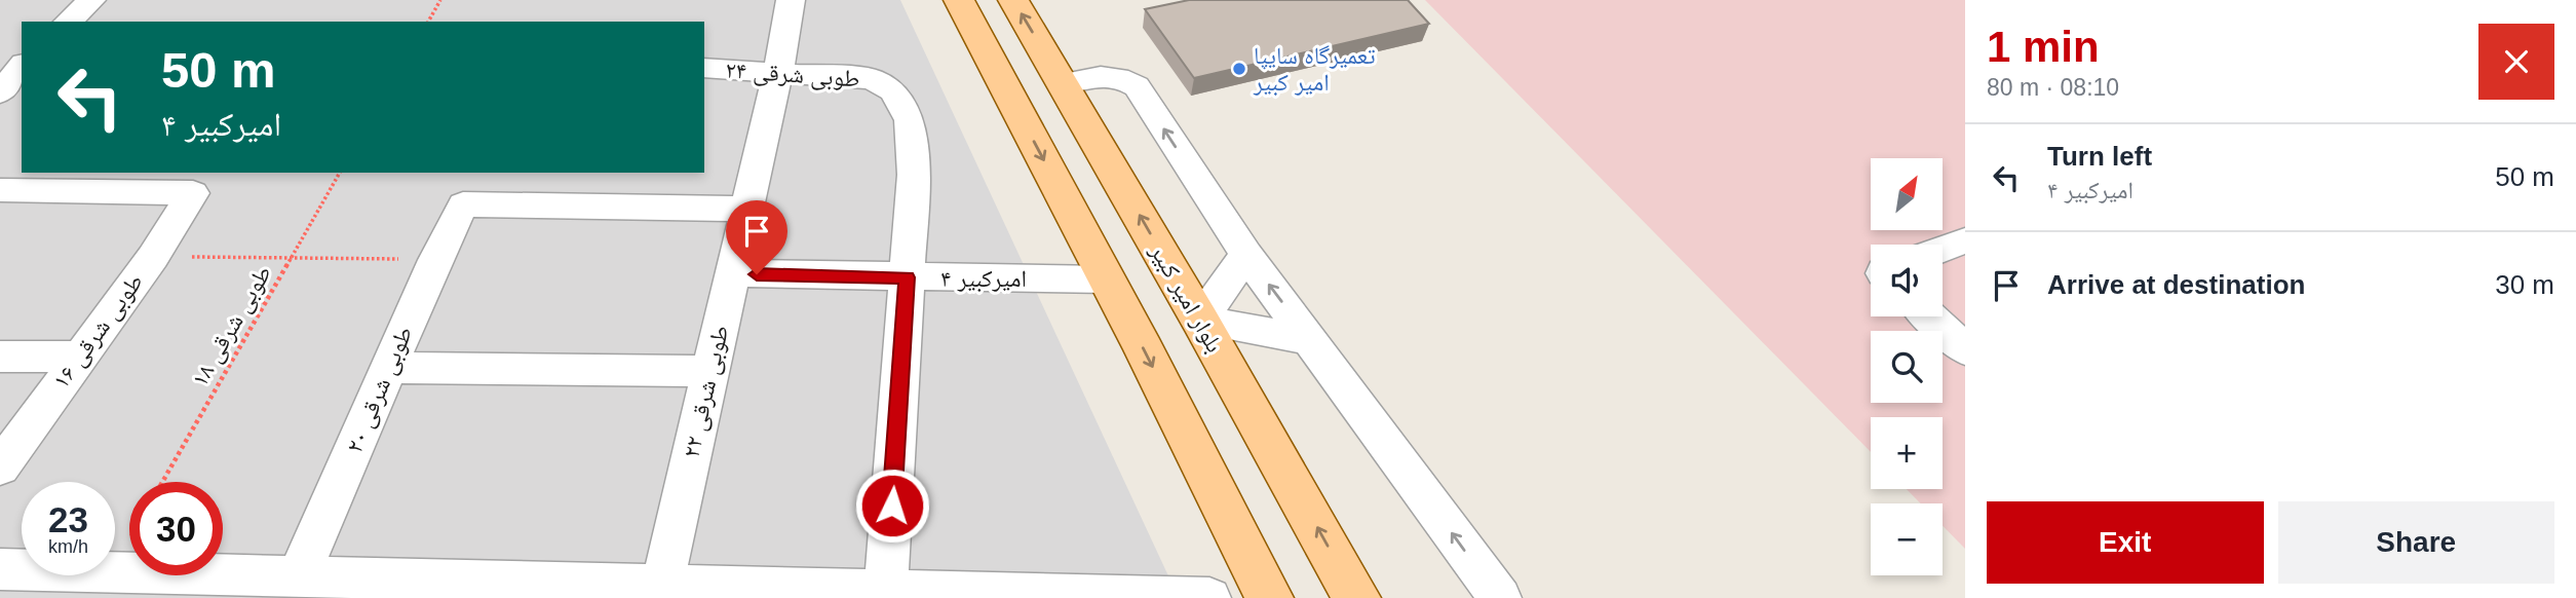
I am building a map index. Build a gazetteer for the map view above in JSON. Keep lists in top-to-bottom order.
{
  "streets": {
    "main road": ["بلوار امیر کبیر"],
    "street": [
      "طوبی شرقی ۲۴",
      "امیرکبیر ۴",
      "طوبی شرقی ۱۶",
      "طوبی شرقی ۲۰",
      "طوبی شرقی ۲۲"
    ],
    "path": ["طوبی شرقی ۱۸"]
  },
  "crossings": [
    ["طوبی شرقی ۲۴", "امیرکبیر ۴"],
    ["طوبی شرقی ۲۴", "طوبی شرقی ۲۲"],
    ["امیرکبیر ۴", "طوبی شرقی ۲۲"],
    ["طوبی شرقی ۲۰", "طوبی شرقی ۲۲"]
  ],
  "places": ["تعمیرگاه سایپا امیر کبیر"],
  "north": "top right",
  "page": {
    "heading": ["1 min", "80 m · 08:10"],
    "turn": ["50 m", "امیرکبیر ۴"],
    "list": [
      {
        "name": "Turn left",
        "note": "امیرکبیر ۴",
        "value": "50 m"
      },
      {
        "name": "Arrive at destination",
        "value": "30 m"
      }
    ],
    "map_buttons": ["+", "−"],
    "speed": "23 km/h",
    "limit": "30",
    "buttons": ["Exit", "Share"]
  }
}
